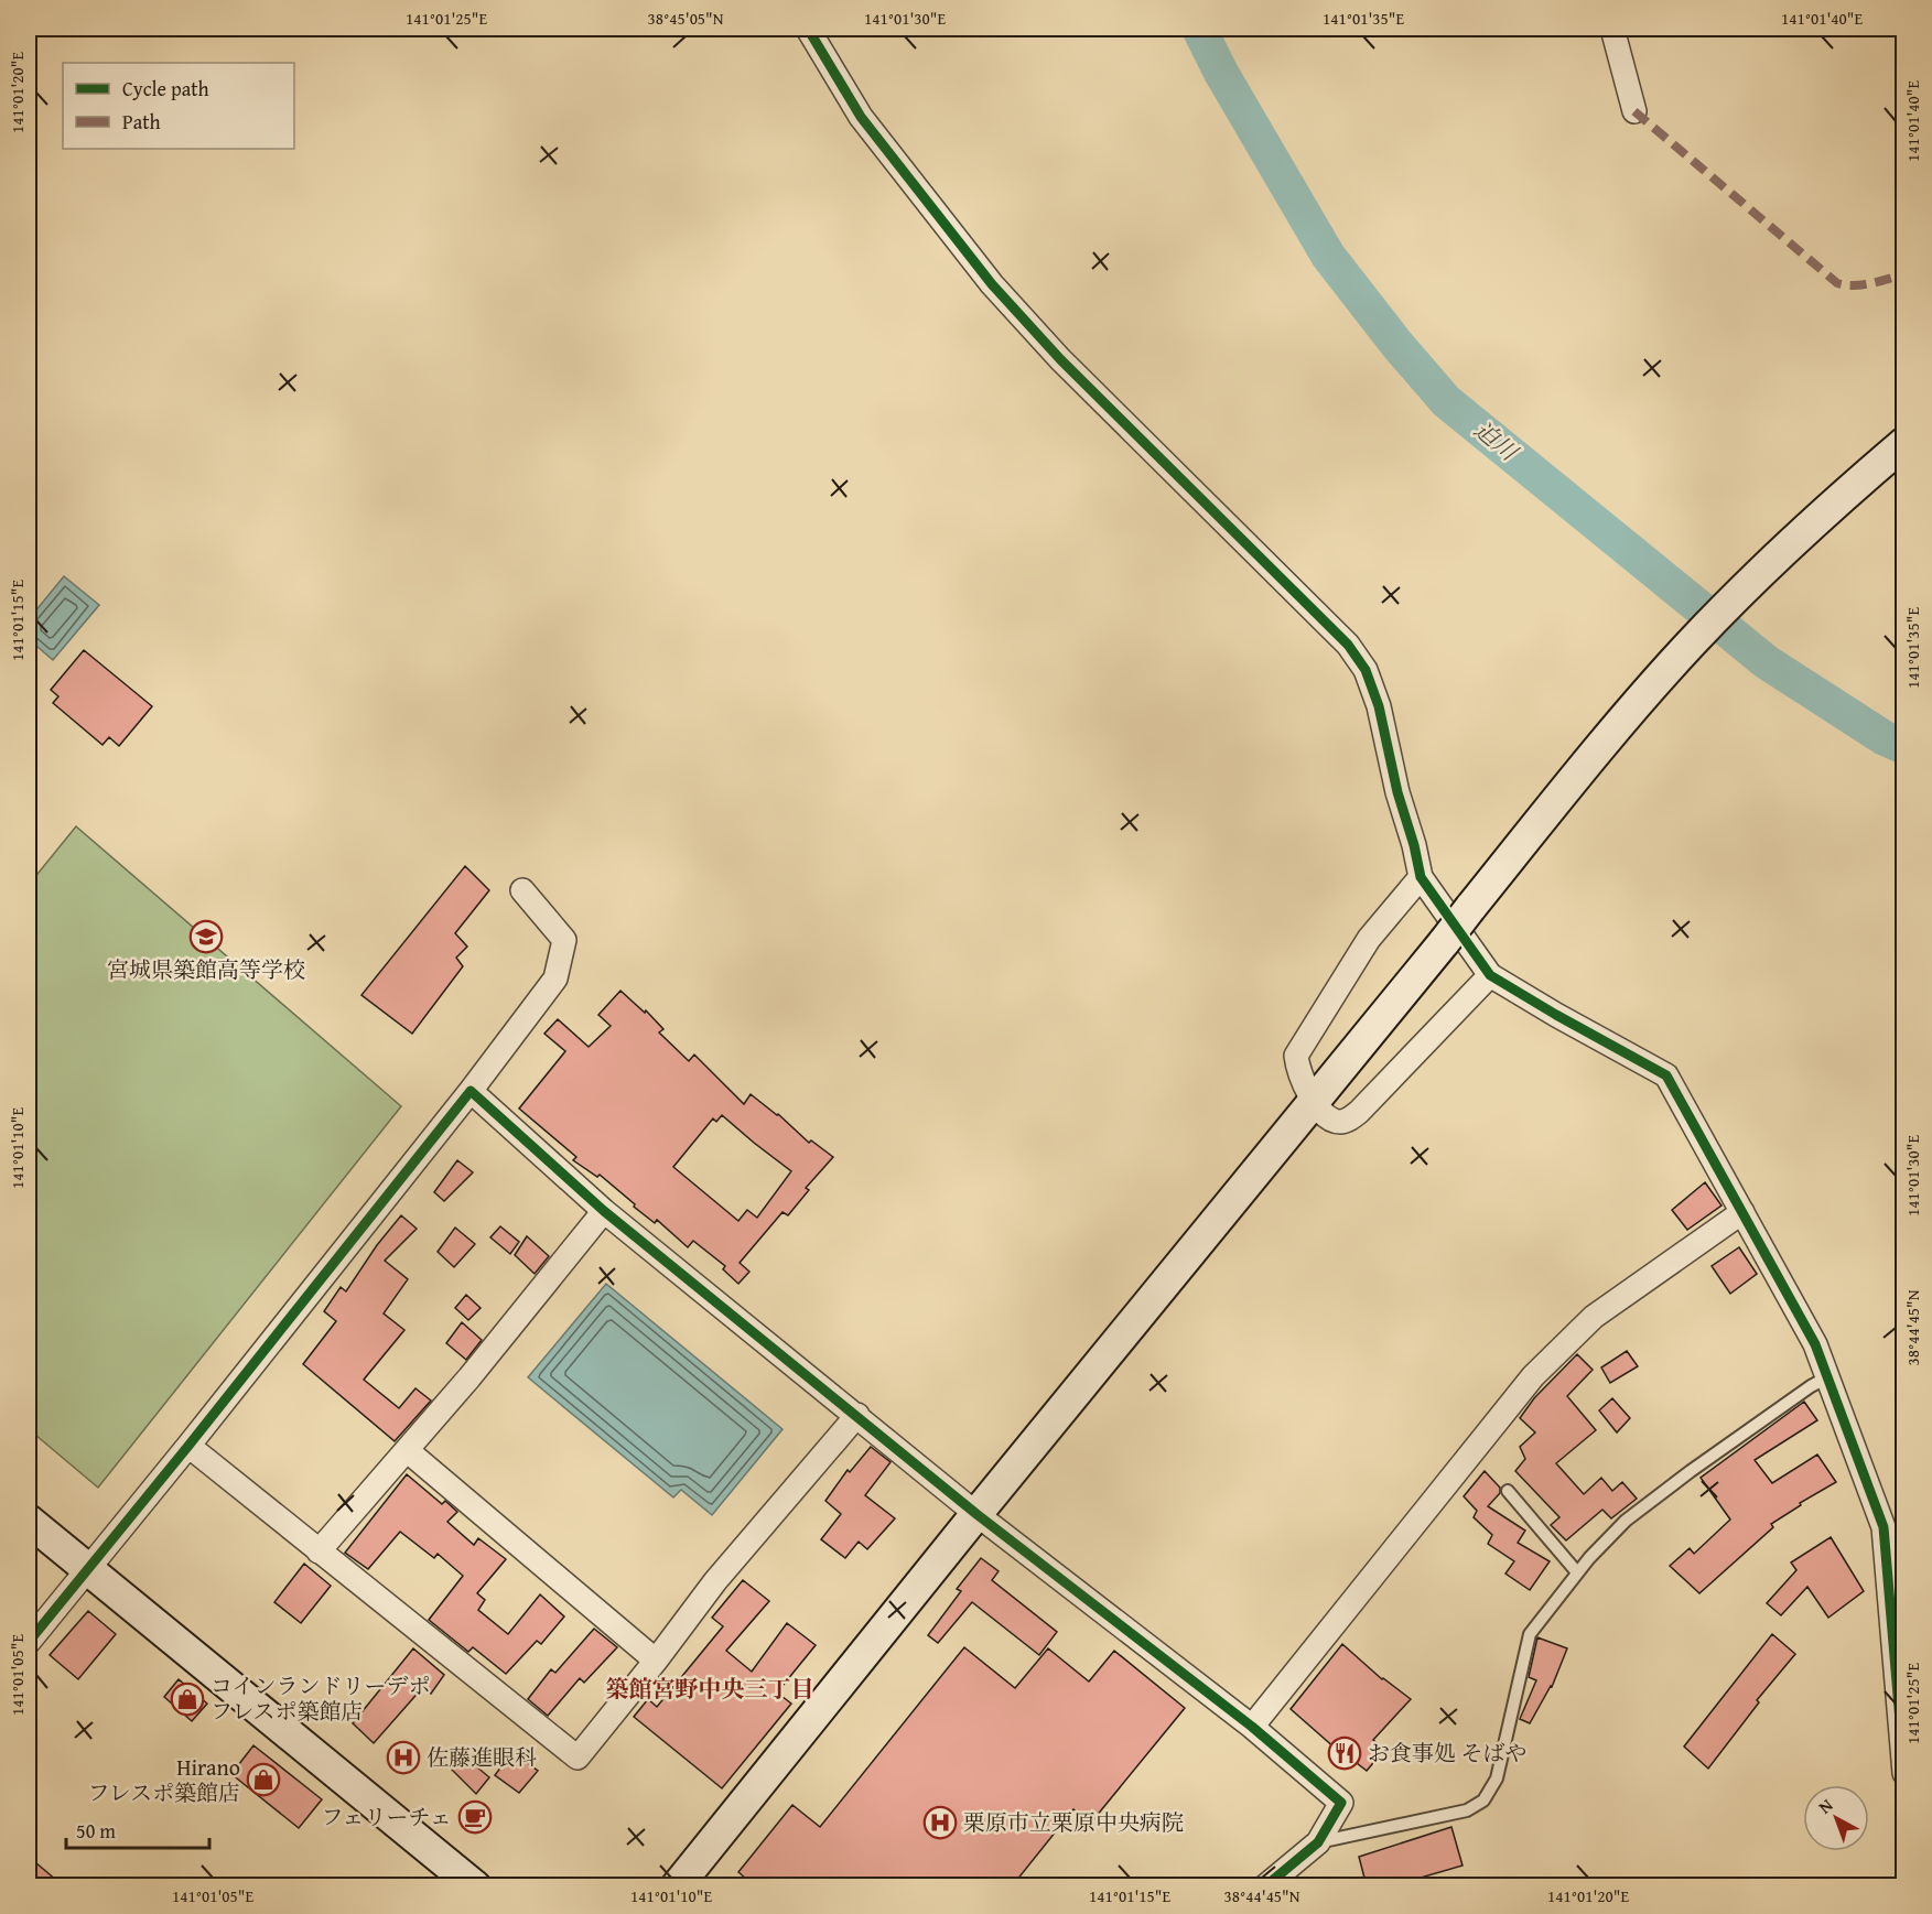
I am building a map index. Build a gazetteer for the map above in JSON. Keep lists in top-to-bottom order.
{
  "districts": ["築館宮野中央三丁目"],
  "water": ["迫川"],
  "places": {
    "school or university": ["宮城県築館高等学校"],
    "shop": ["コインランドリーデポ フレスポ築館店", "Hirano フレスポ築館店"],
    "restaurant": ["お食事処 そばや"],
    "hospital": ["佐藤進眼科", "栗原市立栗原中央病院"],
    "cafe": ["フェリーチェ"]
  },
  "legend": ["Cycle path", "Path"],
  "scale_bar": "50 m",
  "north": "top left",
  "coordinates": [
    "141°01'25\"E",
    "38°45'05\"N",
    "141°01'30\"E",
    "141°01'35\"E",
    "141°01'40\"E",
    "141°01'20\"E",
    "141°01'15\"E",
    "141°01'10\"E",
    "38°44'45\"N",
    "141°01'05\"E"
  ]
}
